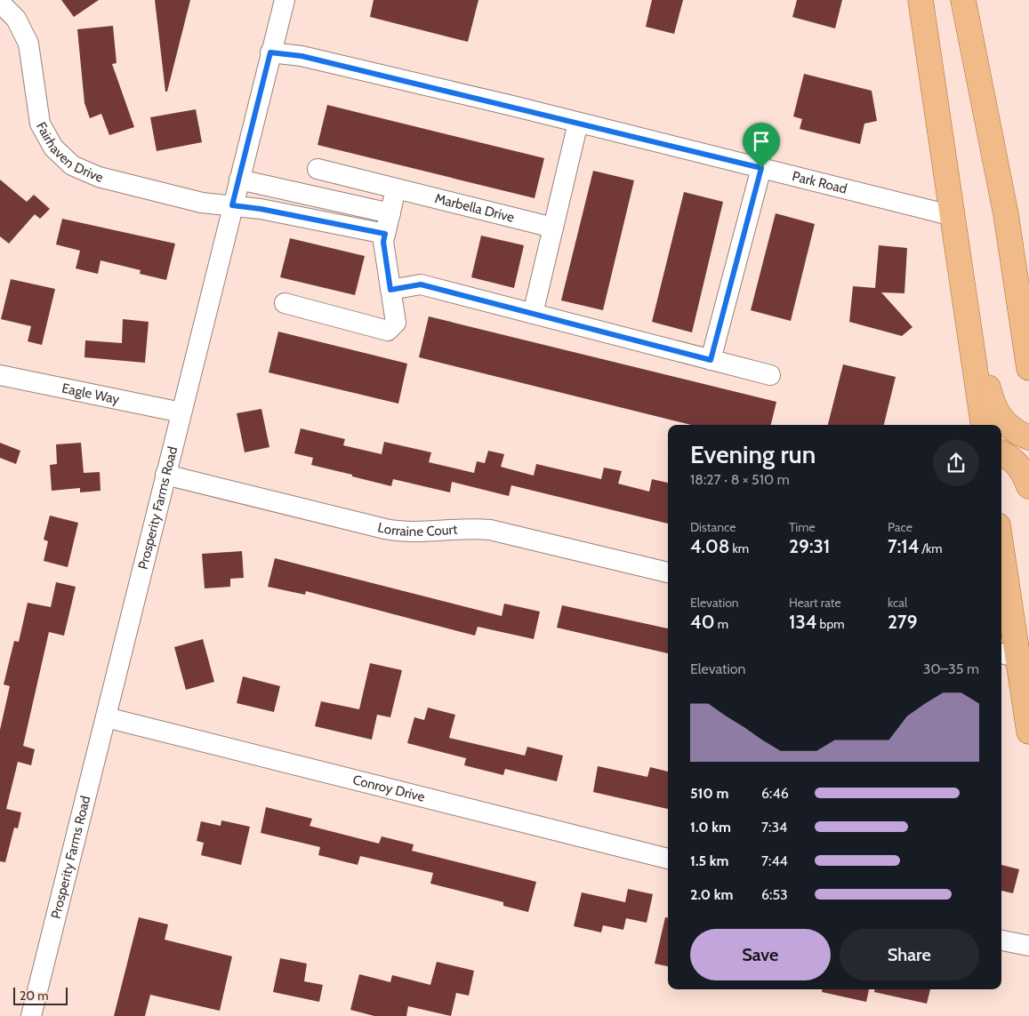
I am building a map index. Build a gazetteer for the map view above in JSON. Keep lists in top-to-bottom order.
{
  "streets": {
    "street": [
      "Fairhaven Drive",
      "Park Road",
      "Marbella Drive",
      "Eagle Way",
      "Prosperity Farms Road",
      "Lorraine Court",
      "Conroy Drive"
    ]
  },
  "crossings": [
    ["Fairhaven Drive", "Prosperity Farms Road"],
    ["Park Road", "Prosperity Farms Road"],
    ["Eagle Way", "Prosperity Farms Road"],
    ["Prosperity Farms Road", "Lorraine Court"],
    ["Prosperity Farms Road", "Conroy Drive"]
  ],
  "scale_bar": "20 m",
  "page": {
    "heading": ["Evening run", "18:27 · 8 × 510 m"],
    "stats": [
      ["Distance", "4.08 km"],
      ["Time", "29:31"],
      ["Pace", "7:14 /km"],
      ["Elevation", "40 m"],
      ["Heart rate", "134 bpm"],
      ["kcal", "279"]
    ],
    "chart": ["Elevation", "30–35 m"],
    "list": [
      {
        "name": "510 m",
        "note": "6:46"
      },
      {
        "name": "1.0 km",
        "note": "7:34"
      },
      {
        "name": "1.5 km",
        "note": "7:44"
      },
      {
        "name": "2.0 km",
        "note": "6:53"
      }
    ],
    "buttons": ["Save", "Share"],
    "scale": "20 m"
  }
}
